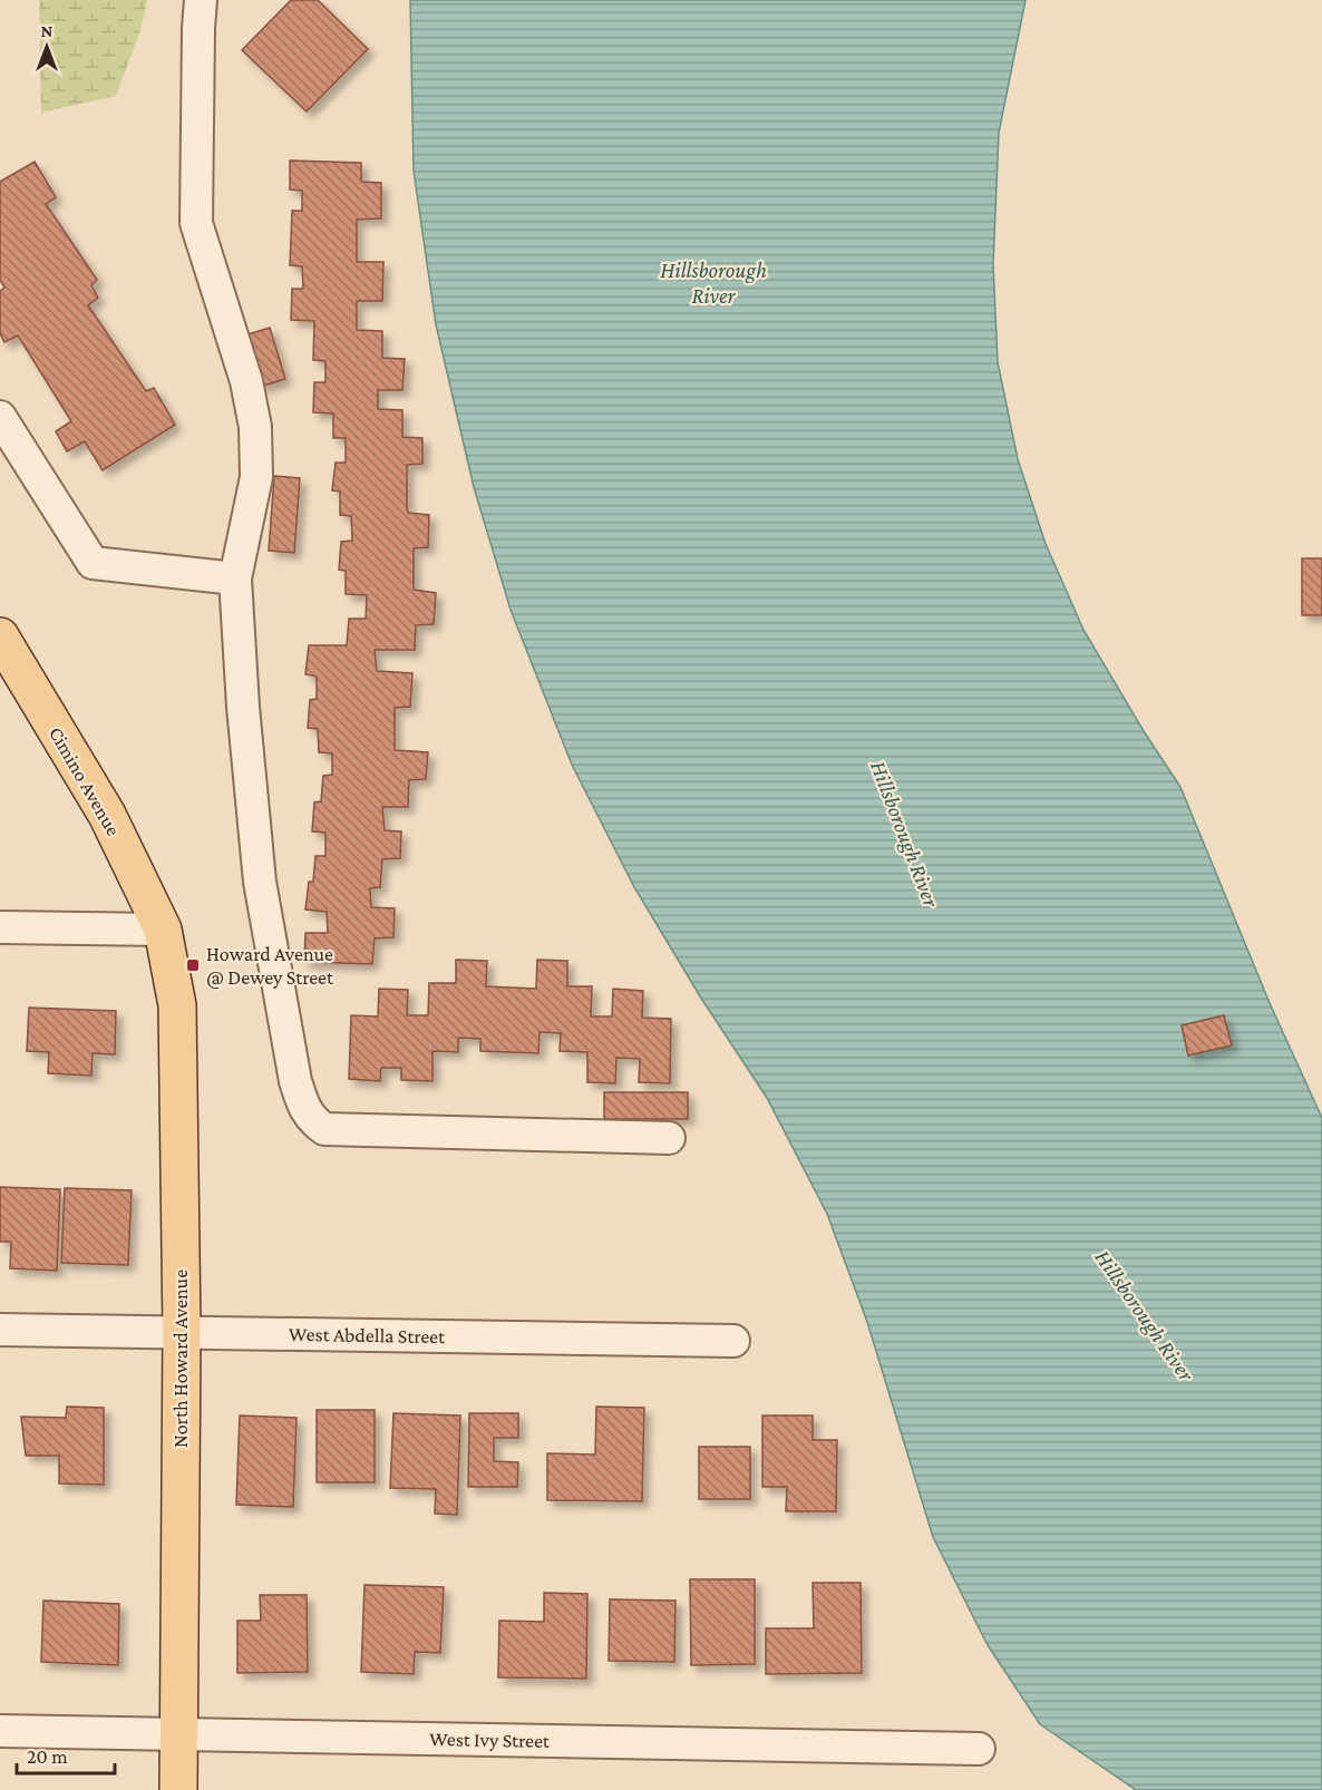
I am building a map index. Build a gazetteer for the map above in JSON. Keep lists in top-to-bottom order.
{
  "streets": {
    "main road": ["Cimino Avenue", "North Howard Avenue"],
    "street": ["West Abdella Street", "West Ivy Street"]
  },
  "crossings": [
    ["Cimino Avenue", "North Howard Avenue"],
    ["West Abdella Street", "North Howard Avenue"],
    ["North Howard Avenue", "West Ivy Street"]
  ],
  "water": ["Hillsborough River"],
  "places": {
    "transit": ["Howard Avenue @ Dewey Street"]
  },
  "scale_bar": "20 m",
  "north": "top"
}
